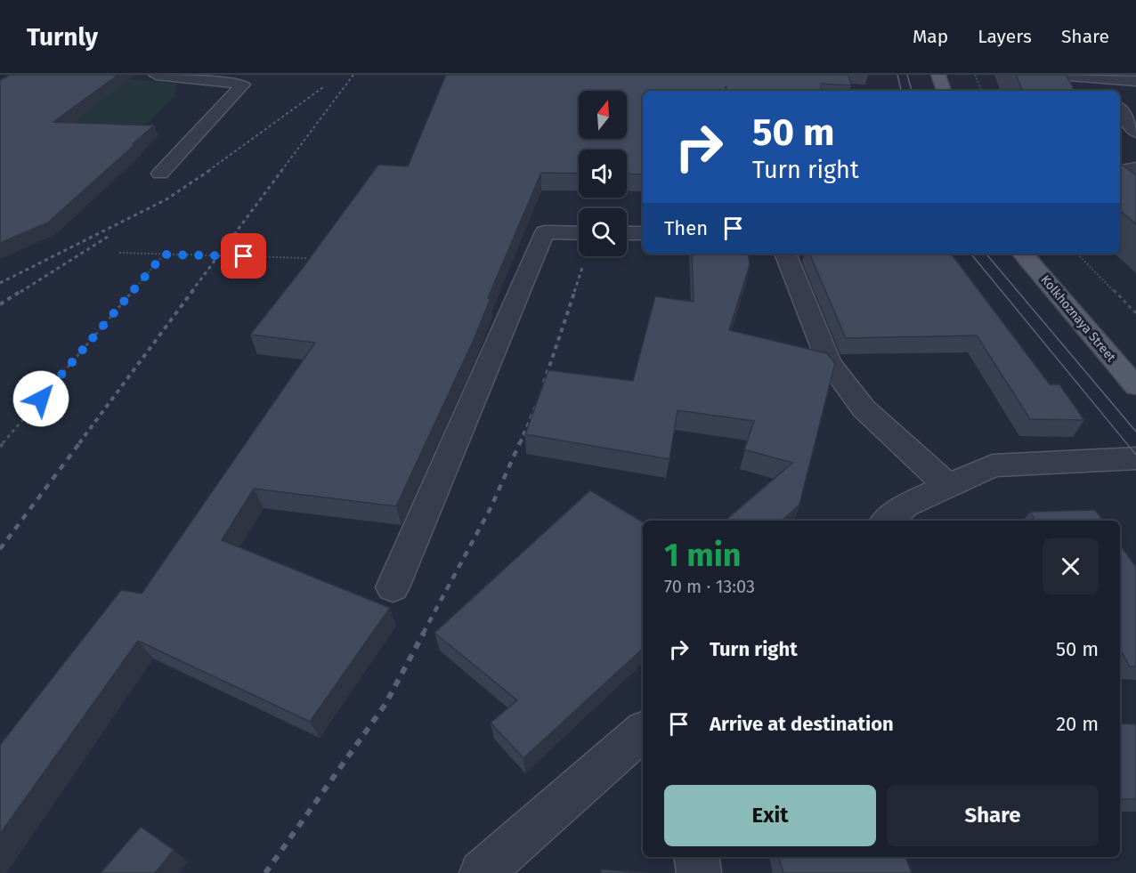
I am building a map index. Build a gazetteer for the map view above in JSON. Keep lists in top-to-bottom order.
{
  "streets": {
    "main road": ["Kolkhoznaya Street"]
  },
  "north": "top",
  "page": {
    "header": "Turnly",
    "nav": ["Map", "Layers", "Share"],
    "turn": ["50 m", "Turn right"],
    "then": "Then",
    "heading": ["1 min", "70 m · 13:03"],
    "list": [
      {
        "name": "Turn right",
        "value": "50 m"
      },
      {
        "name": "Arrive at destination",
        "value": "20 m"
      }
    ],
    "buttons": ["Exit", "Share"]
  }
}
